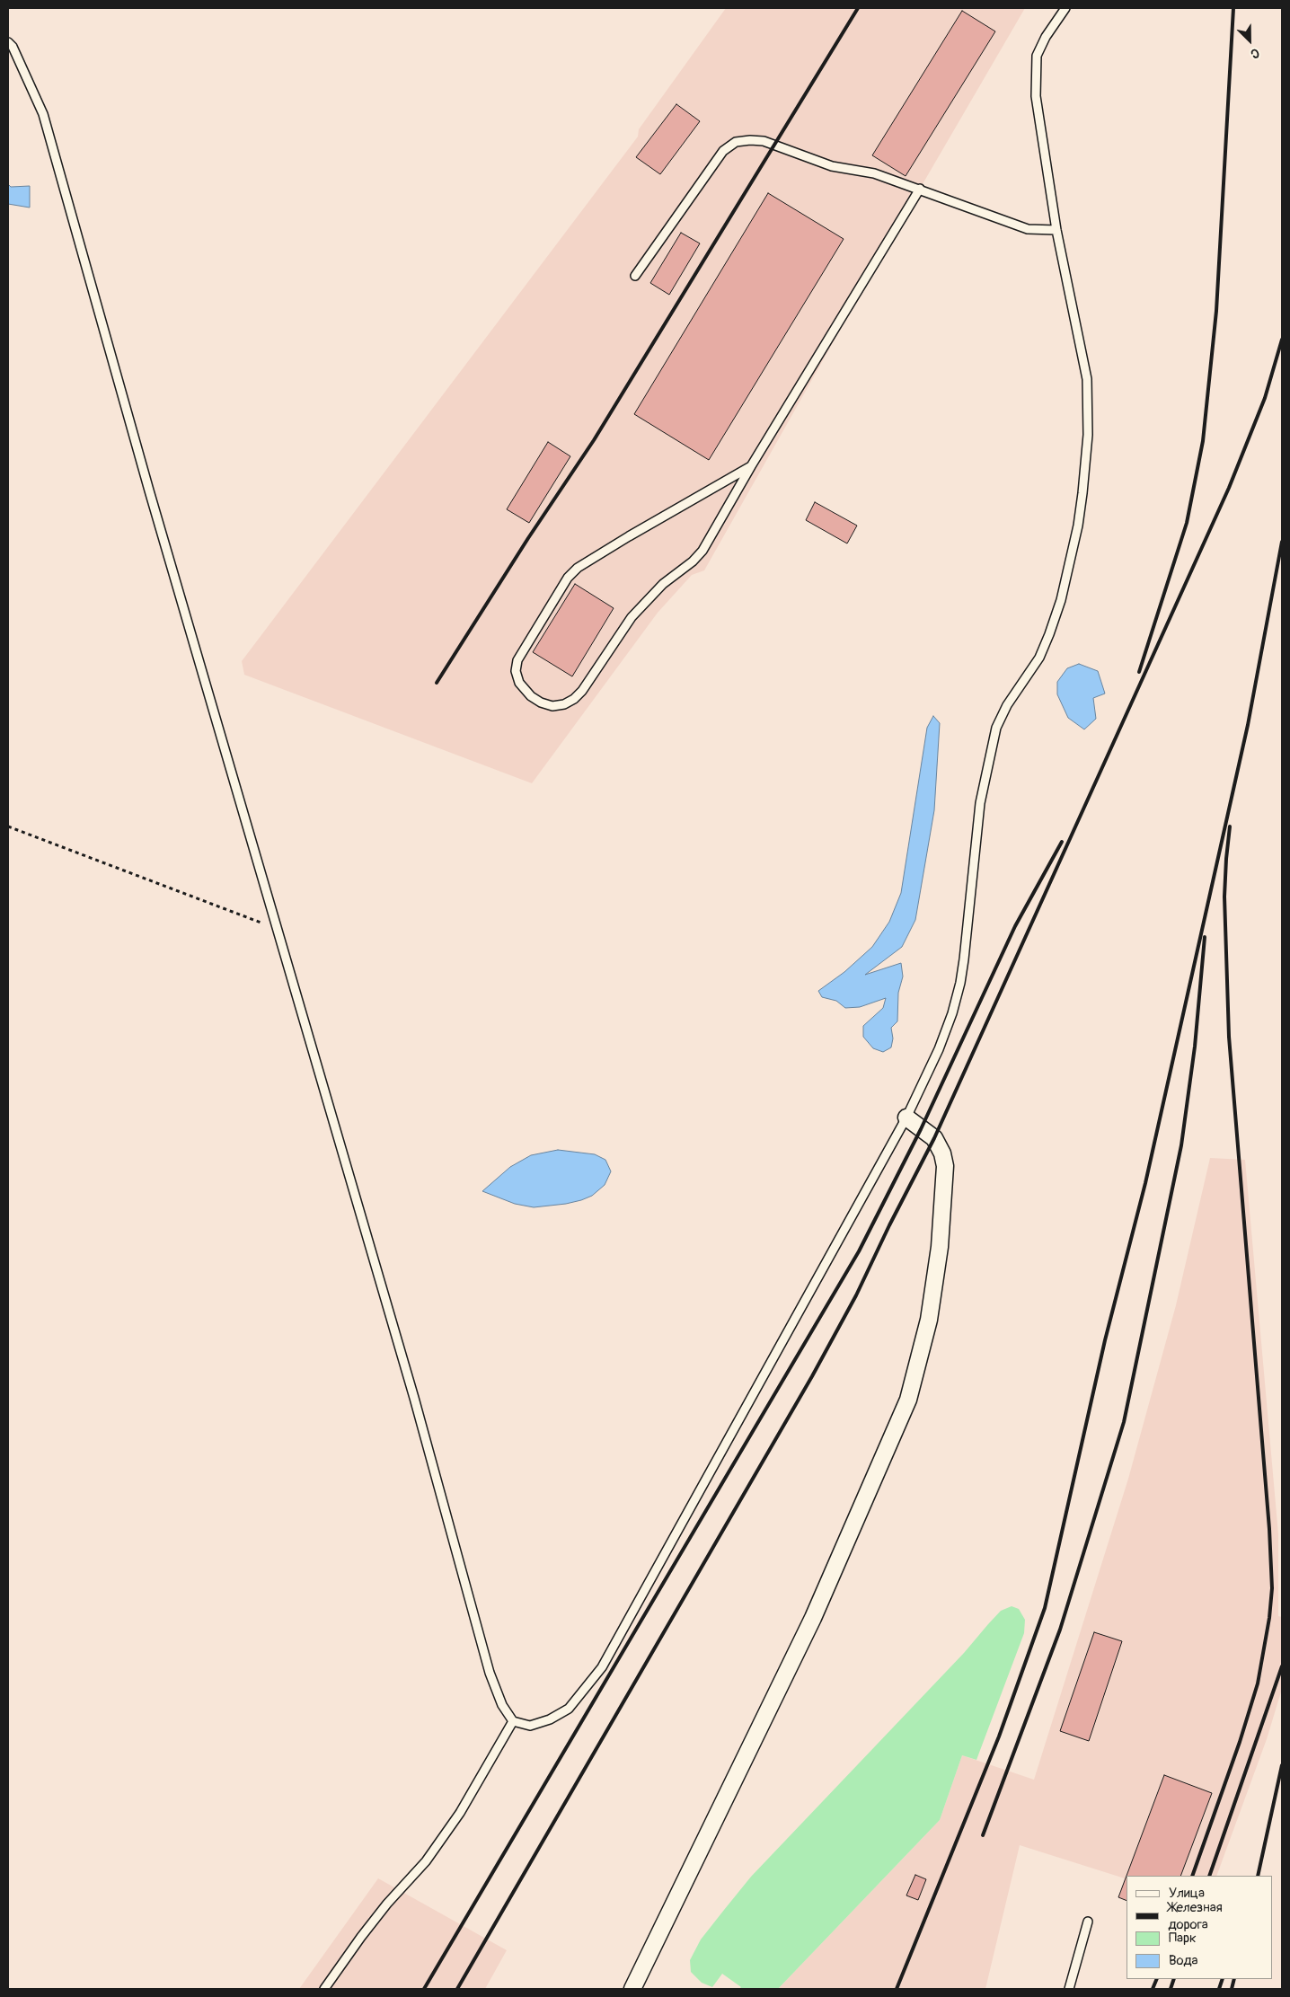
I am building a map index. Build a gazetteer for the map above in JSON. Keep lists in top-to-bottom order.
{
  "legend": [
    "Улица",
    "Железная дорога",
    "Парк",
    "Вода"
  ],
  "north": "bottom right"
}
